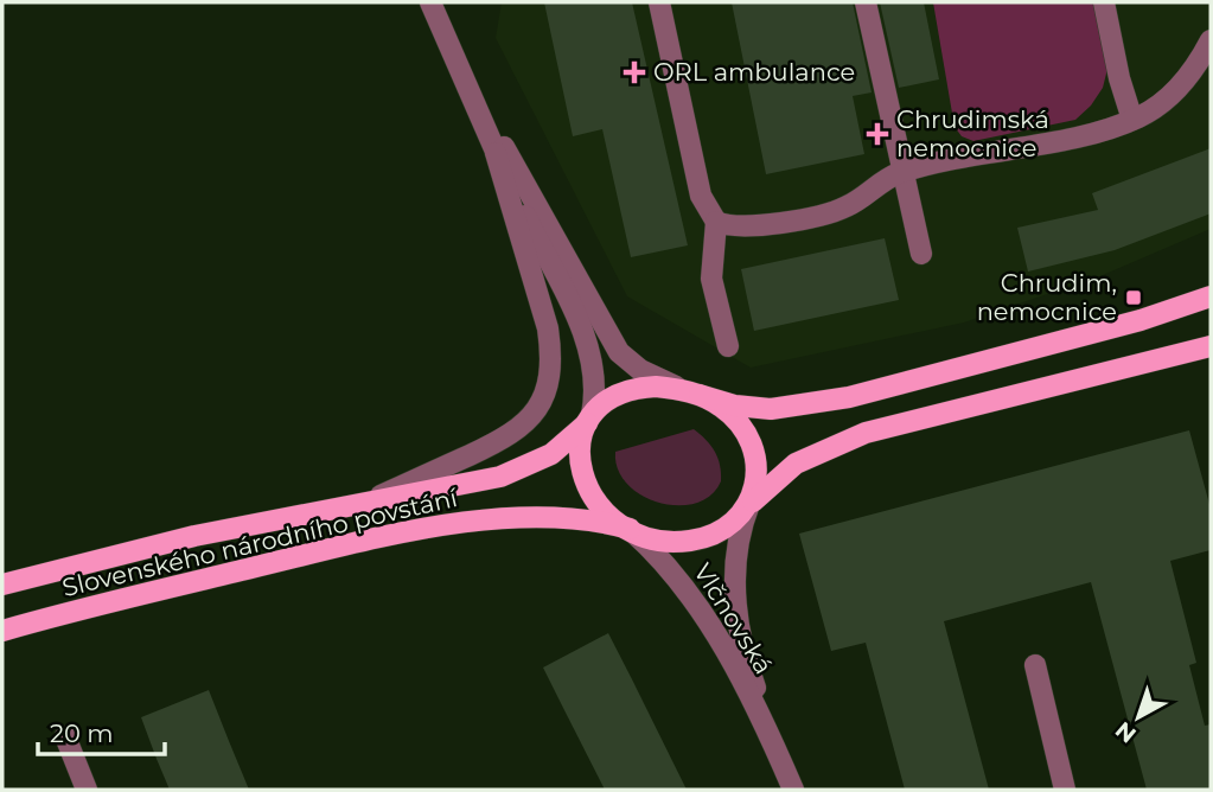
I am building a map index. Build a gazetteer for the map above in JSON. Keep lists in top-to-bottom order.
{
  "streets": {
    "main road": ["Slovenského národního povstání"],
    "street": ["Vlčnovská"]
  },
  "crossings": [
    ["Slovenského národního povstání", "Vlčnovská"]
  ],
  "places": {
    "health": ["ORL ambulance", "Chrudimská nemocnice"],
    "transit": ["Chrudim, nemocnice"]
  },
  "scale_bar": "20 m",
  "north": "bottom left"
}
